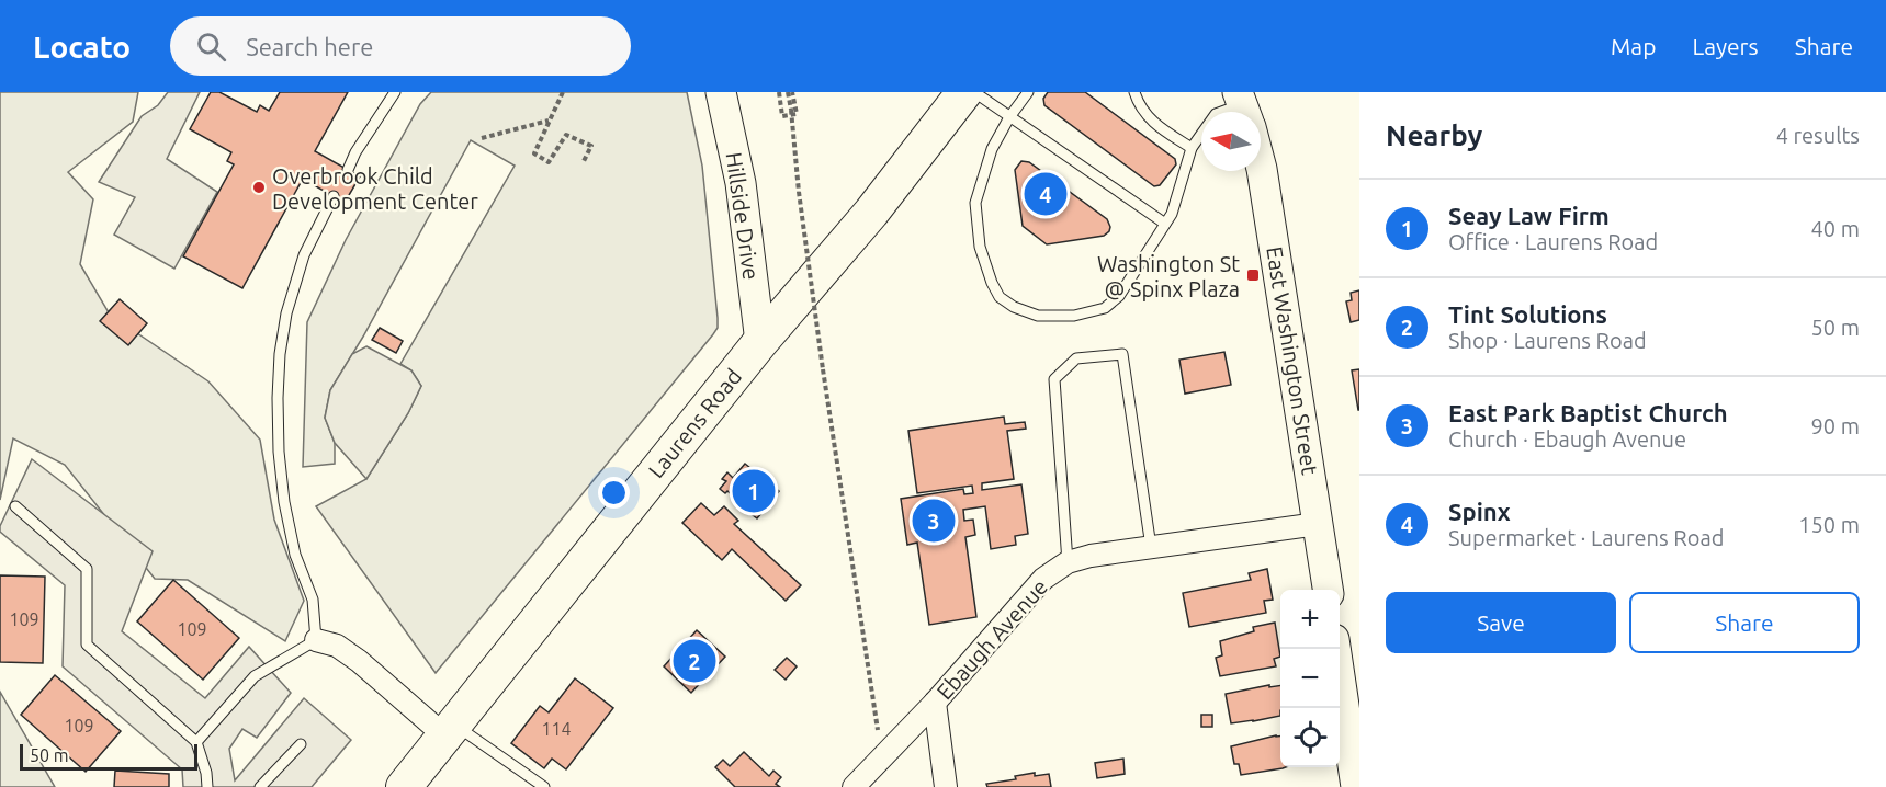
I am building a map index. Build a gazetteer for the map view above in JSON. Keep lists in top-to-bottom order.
{
  "streets": {
    "main road": ["Laurens Road"],
    "street": ["Hillside Drive", "East Washington Street", "Ebaugh Avenue"]
  },
  "crossings": [
    ["Hillside Drive", "Laurens Road"],
    ["East Washington Street", "Ebaugh Avenue"]
  ],
  "places": {
    "other": ["Overbrook Child Development Center"],
    "transit": ["Washington St @ Spinx Plaza"]
  },
  "house_numbers": [
    "109",
    "109",
    "109",
    "114"
  ],
  "scale_bar": "50 m",
  "north": "left",
  "page": {
    "header": "Locato",
    "search": "Search here",
    "nav": ["Map", "Layers", "Share"],
    "heading": ["Nearby", "4 results"],
    "pins": [
      "4",
      "1",
      "3",
      "2"
    ],
    "list": [
      {
        "mark": "1",
        "name": "Seay Law Firm",
        "note": "Office · Laurens Road",
        "value": "40 m"
      },
      {
        "mark": "2",
        "name": "Tint Solutions",
        "note": "Shop · Laurens Road",
        "value": "50 m"
      },
      {
        "mark": "3",
        "name": "East Park Baptist Church",
        "note": "Church · Ebaugh Avenue",
        "value": "90 m"
      },
      {
        "mark": "4",
        "name": "Spinx",
        "note": "Supermarket · Laurens Road",
        "value": "150 m"
      }
    ],
    "buttons": ["Save", "Share"],
    "map_buttons": ["+", "−"],
    "scale": "50 m"
  }
}
